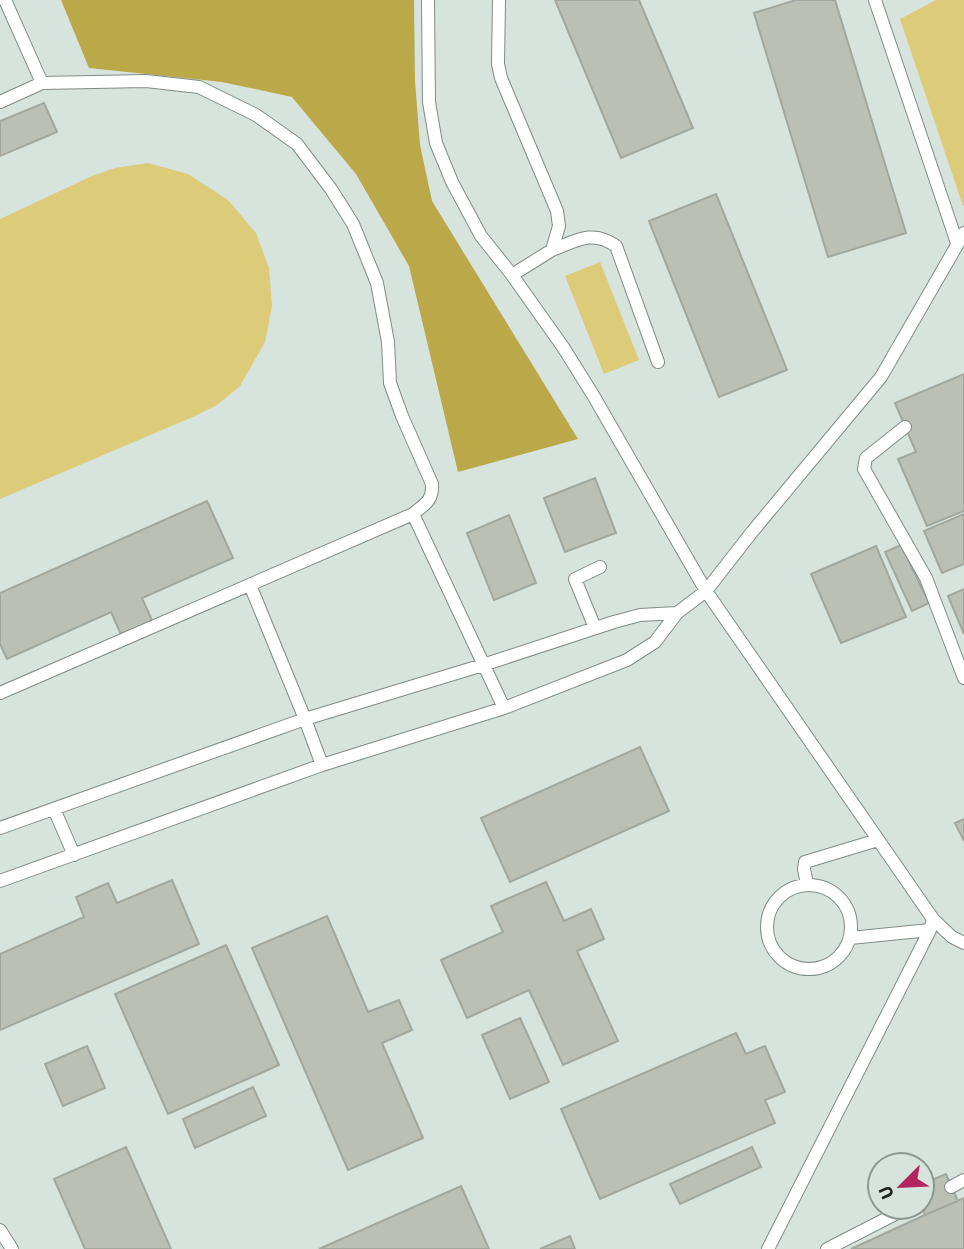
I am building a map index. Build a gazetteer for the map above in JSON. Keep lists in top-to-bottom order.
{
  "north": "bottom left"
}
